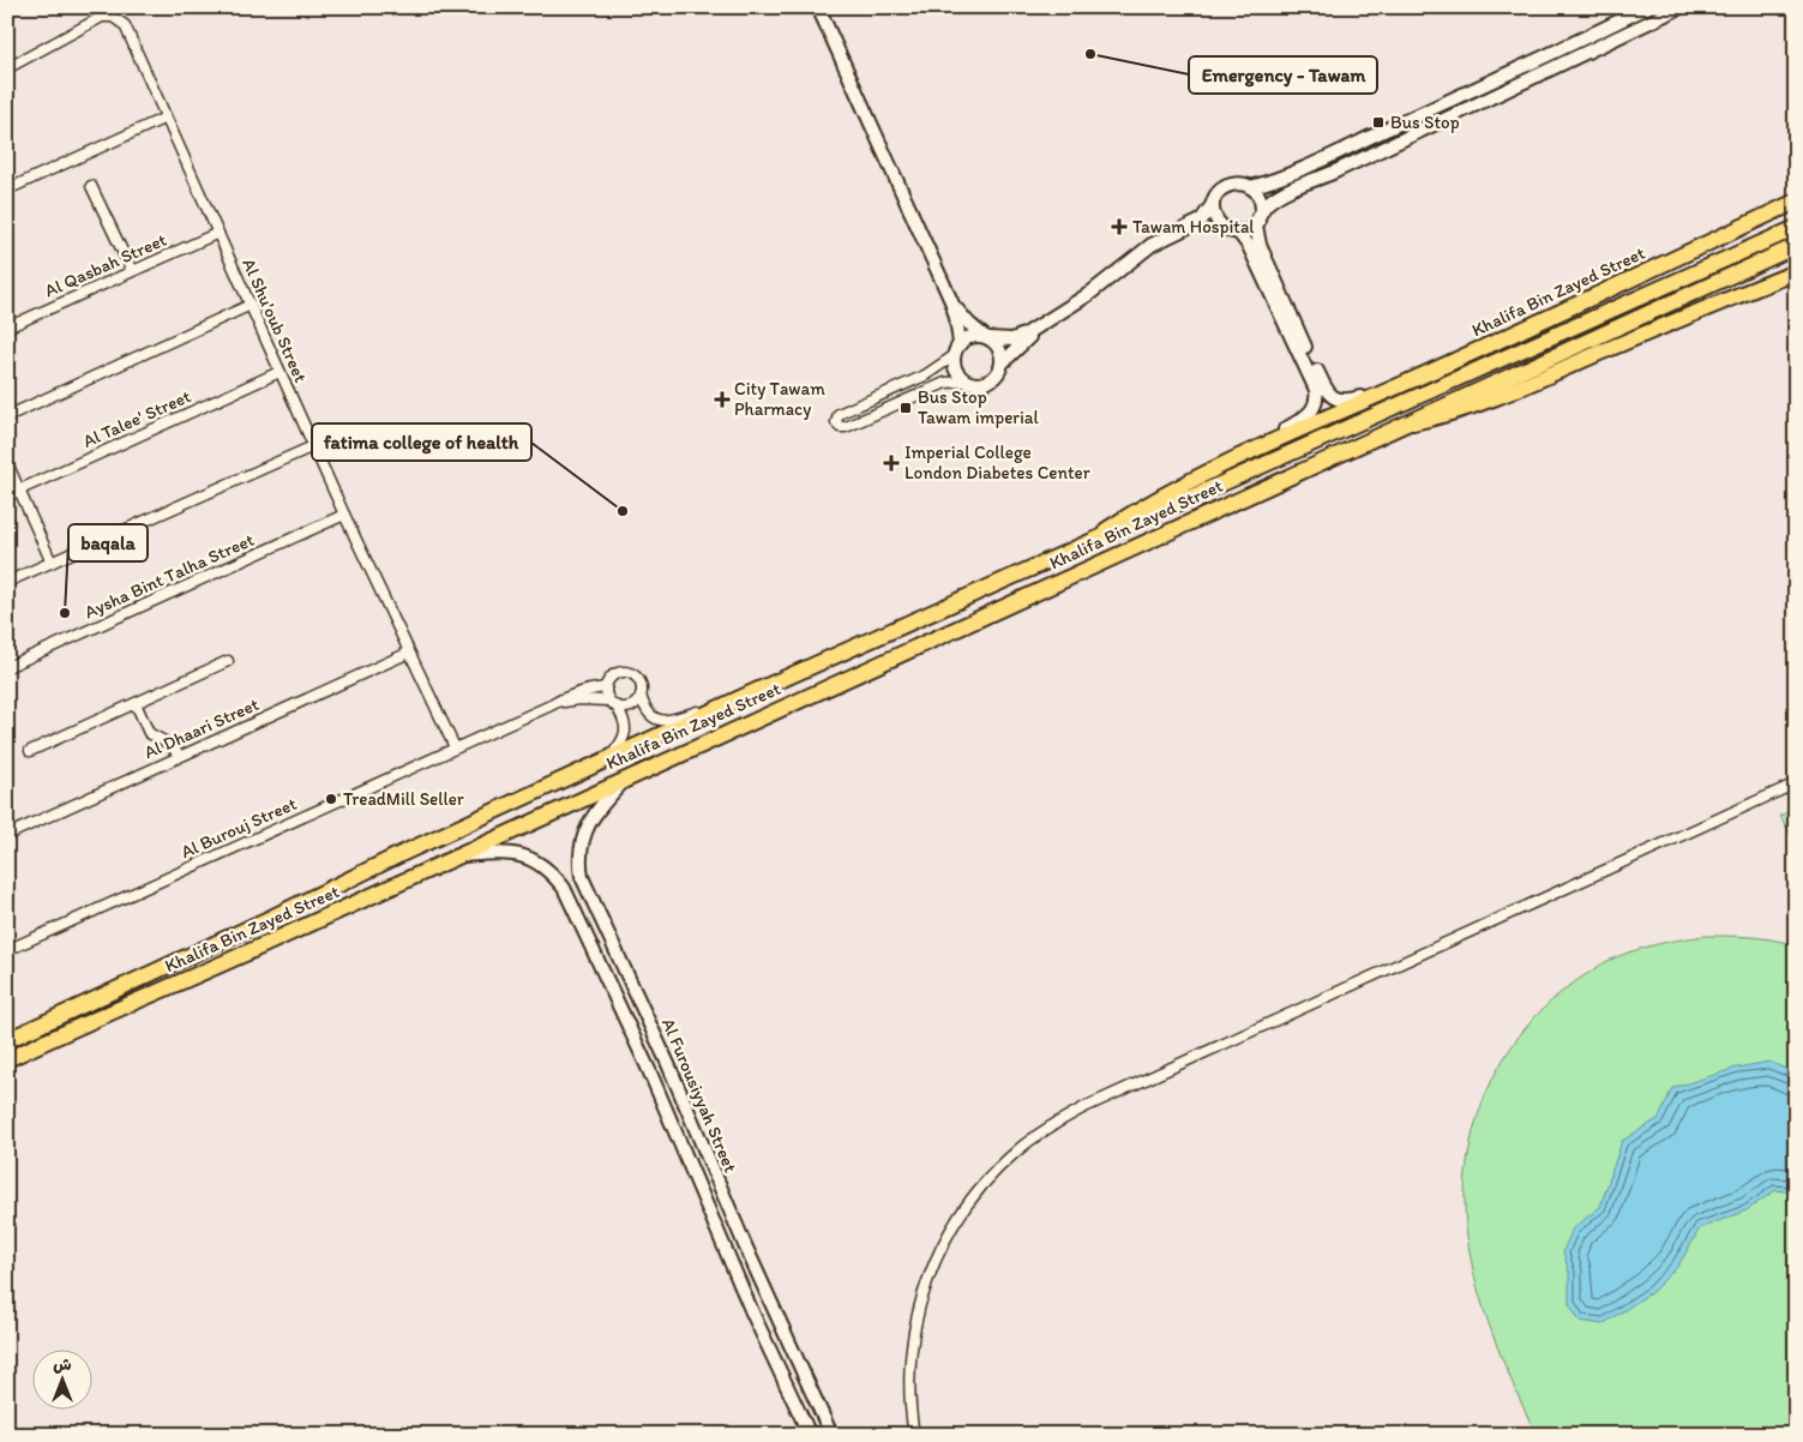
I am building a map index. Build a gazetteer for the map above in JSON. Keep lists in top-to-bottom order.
{
  "streets": {
    "main road": ["Khalifa Bin Zayed Street"],
    "street": [
      "Al Qasbah Street",
      "Al Shu'oub Street",
      "Al Talee' Street",
      "Aysha Bint Talha Street",
      "Al Dhaari Street",
      "Al Burouj Street",
      "Al Furousiyyah Street"
    ]
  },
  "crossings": [
    ["Al Qasbah Street", "Al Shu'oub Street"],
    ["Khalifa Bin Zayed Street", "Al Furousiyyah Street"],
    ["Al Shu'oub Street", "Al Talee' Street"],
    ["Al Shu'oub Street", "Aysha Bint Talha Street"],
    ["Al Shu'oub Street", "Al Dhaari Street"],
    ["Al Shu'oub Street", "Al Burouj Street"]
  ],
  "places": {
    "other": [
      "Emergency - Tawam",
      "fatima college of health",
      "baqala",
      "TreadMill Seller"
    ],
    "transit": ["Bus Stop", "Bus Stop Tawam imperial"],
    "health": ["Tawam Hospital", "City Tawam Pharmacy", "Imperial College London Diabetes Center"]
  },
  "north": "top"
}
